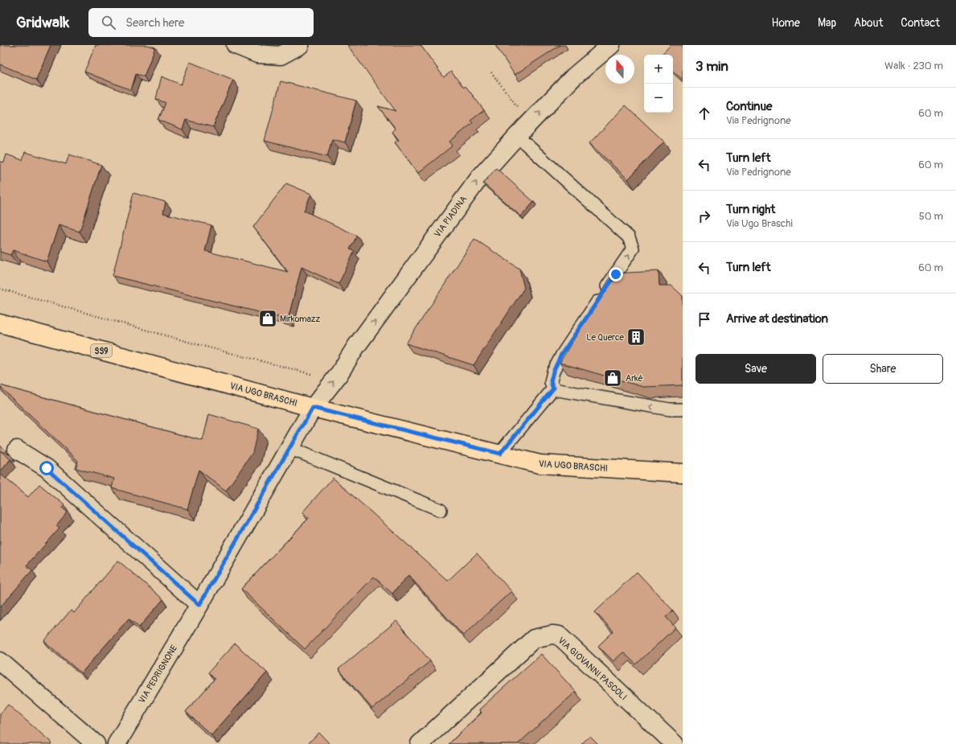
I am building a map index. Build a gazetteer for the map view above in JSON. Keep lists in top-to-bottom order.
{
  "streets": {
    "main road": ["SS9", "VIA UGO BRASCHI"],
    "street": ["VIA PIADINA", "VIA GIOVANNI PASCOLI", "VIA PEDRIGNONE"]
  },
  "crossings": [
    ["VIA PIADINA", "VIA UGO BRASCHI"],
    ["VIA PIADINA", "VIA PEDRIGNONE"],
    ["VIA UGO BRASCHI", "VIA PEDRIGNONE"]
  ],
  "one_way": ["VIA PIADINA"],
  "places": {
    "shop": ["Mirkomazz", "Arké"],
    "building": ["Le Querce"]
  },
  "north": "top",
  "page": {
    "header": "Gridwalk",
    "search": "Search here",
    "nav": [
      "Home",
      "Map",
      "About",
      "Contact"
    ],
    "heading": ["3 min", "Walk · 230 m"],
    "map_buttons": ["+", "−"],
    "list": [
      ["Continue", "Via Pedrignone", "60 m"],
      ["Turn left", "Via Pedrignone", "60 m"],
      ["Turn right", "Via Ugo Braschi", "50 m"],
      ["Turn left", "60 m"],
      "Arrive at destination"
    ],
    "buttons": ["Save", "Share"]
  }
}
